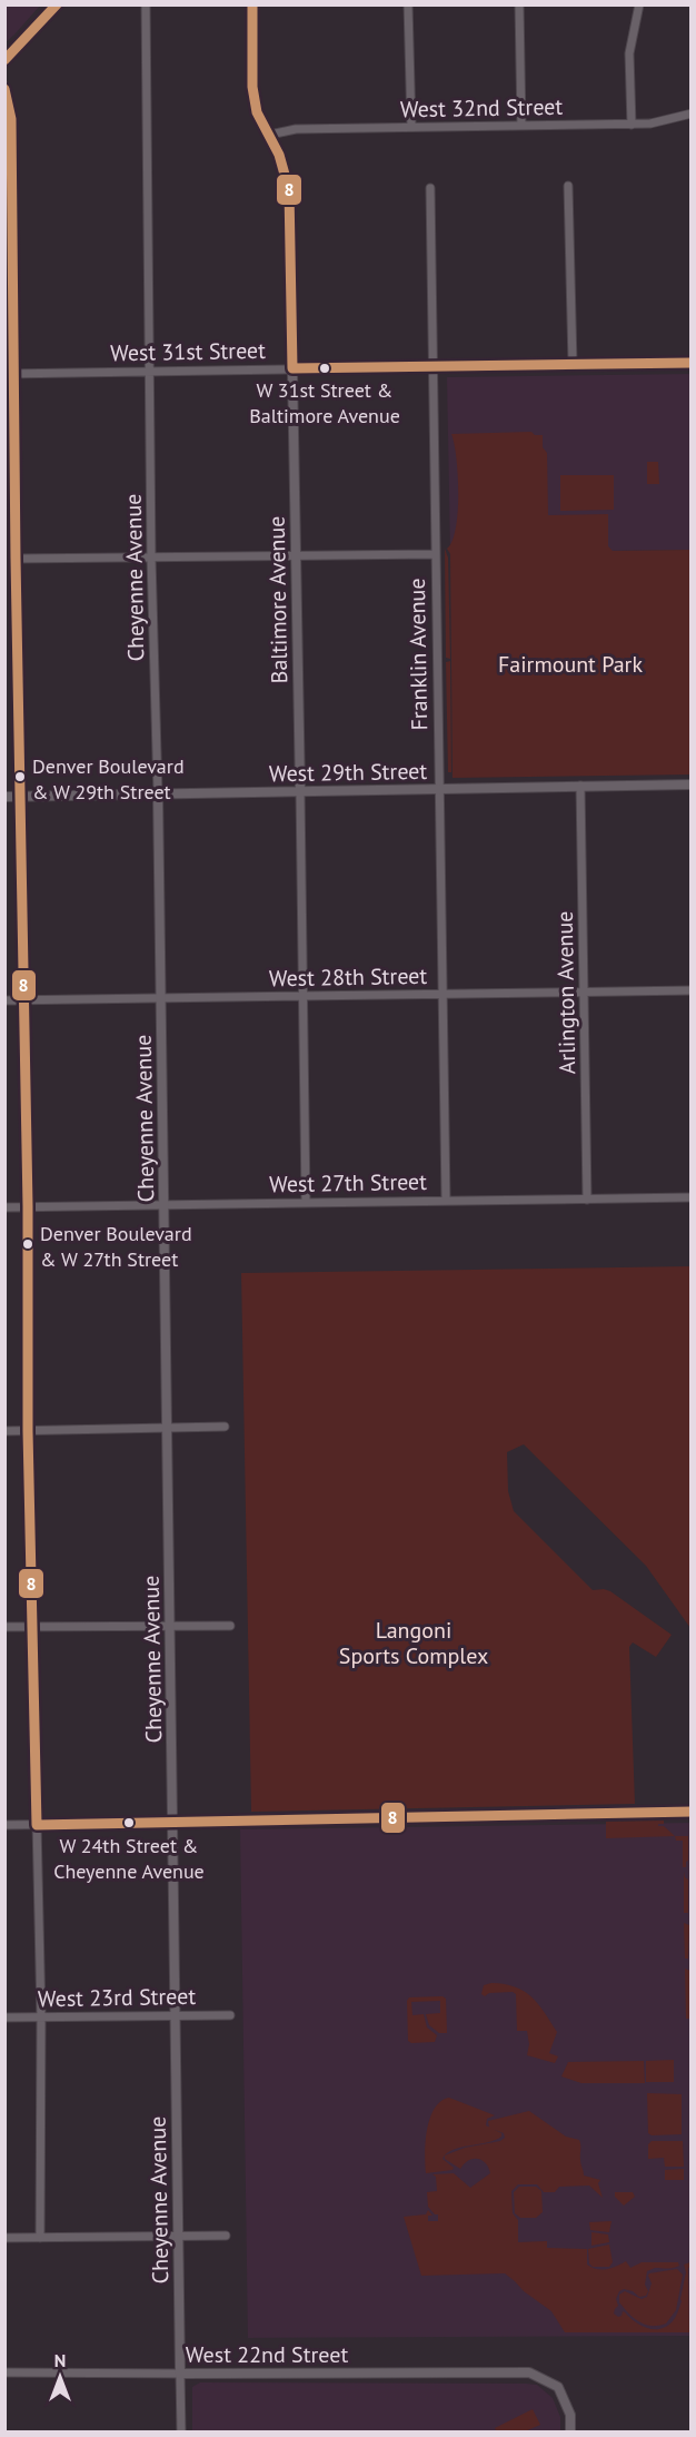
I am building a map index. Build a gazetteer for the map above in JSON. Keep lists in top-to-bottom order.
{
  "streets": {
    "street": [
      "West 32nd Street",
      "West 31st Street",
      "Cheyenne Avenue",
      "Baltimore Avenue",
      "Franklin Avenue",
      "West 29th Street",
      "West 28th Street",
      "Arlington Avenue",
      "West 27th Street",
      "West 23rd Street",
      "West 22nd Street"
    ]
  },
  "crossings": [
    ["West 32nd Street", "Baltimore Avenue"],
    ["West 31st Street", "Cheyenne Avenue"],
    ["West 31st Street", "Baltimore Avenue"],
    ["West 31st Street", "Franklin Avenue"],
    ["Cheyenne Avenue", "West 29th Street"],
    ["Cheyenne Avenue", "West 28th Street"],
    ["Cheyenne Avenue", "West 27th Street"],
    ["Cheyenne Avenue", "West 23rd Street"],
    ["Cheyenne Avenue", "West 22nd Street"],
    ["Baltimore Avenue", "West 29th Street"],
    ["Baltimore Avenue", "West 28th Street"],
    ["Baltimore Avenue", "West 27th Street"],
    ["Franklin Avenue", "West 29th Street"],
    ["Franklin Avenue", "West 28th Street"],
    ["Franklin Avenue", "West 27th Street"],
    ["West 29th Street", "Arlington Avenue"],
    ["West 28th Street", "Arlington Avenue"],
    ["Arlington Avenue", "West 27th Street"]
  ],
  "parks": ["Fairmount Park", "Langoni Sports Complex"],
  "places": [
    "W 31st Street & Baltimore Avenue",
    "Denver Boulevard & W 29th Street",
    "Denver Boulevard & W 27th Street",
    "W 24th Street & Cheyenne Avenue"
  ],
  "lines": ["transit line 8"],
  "north": "top"
}
